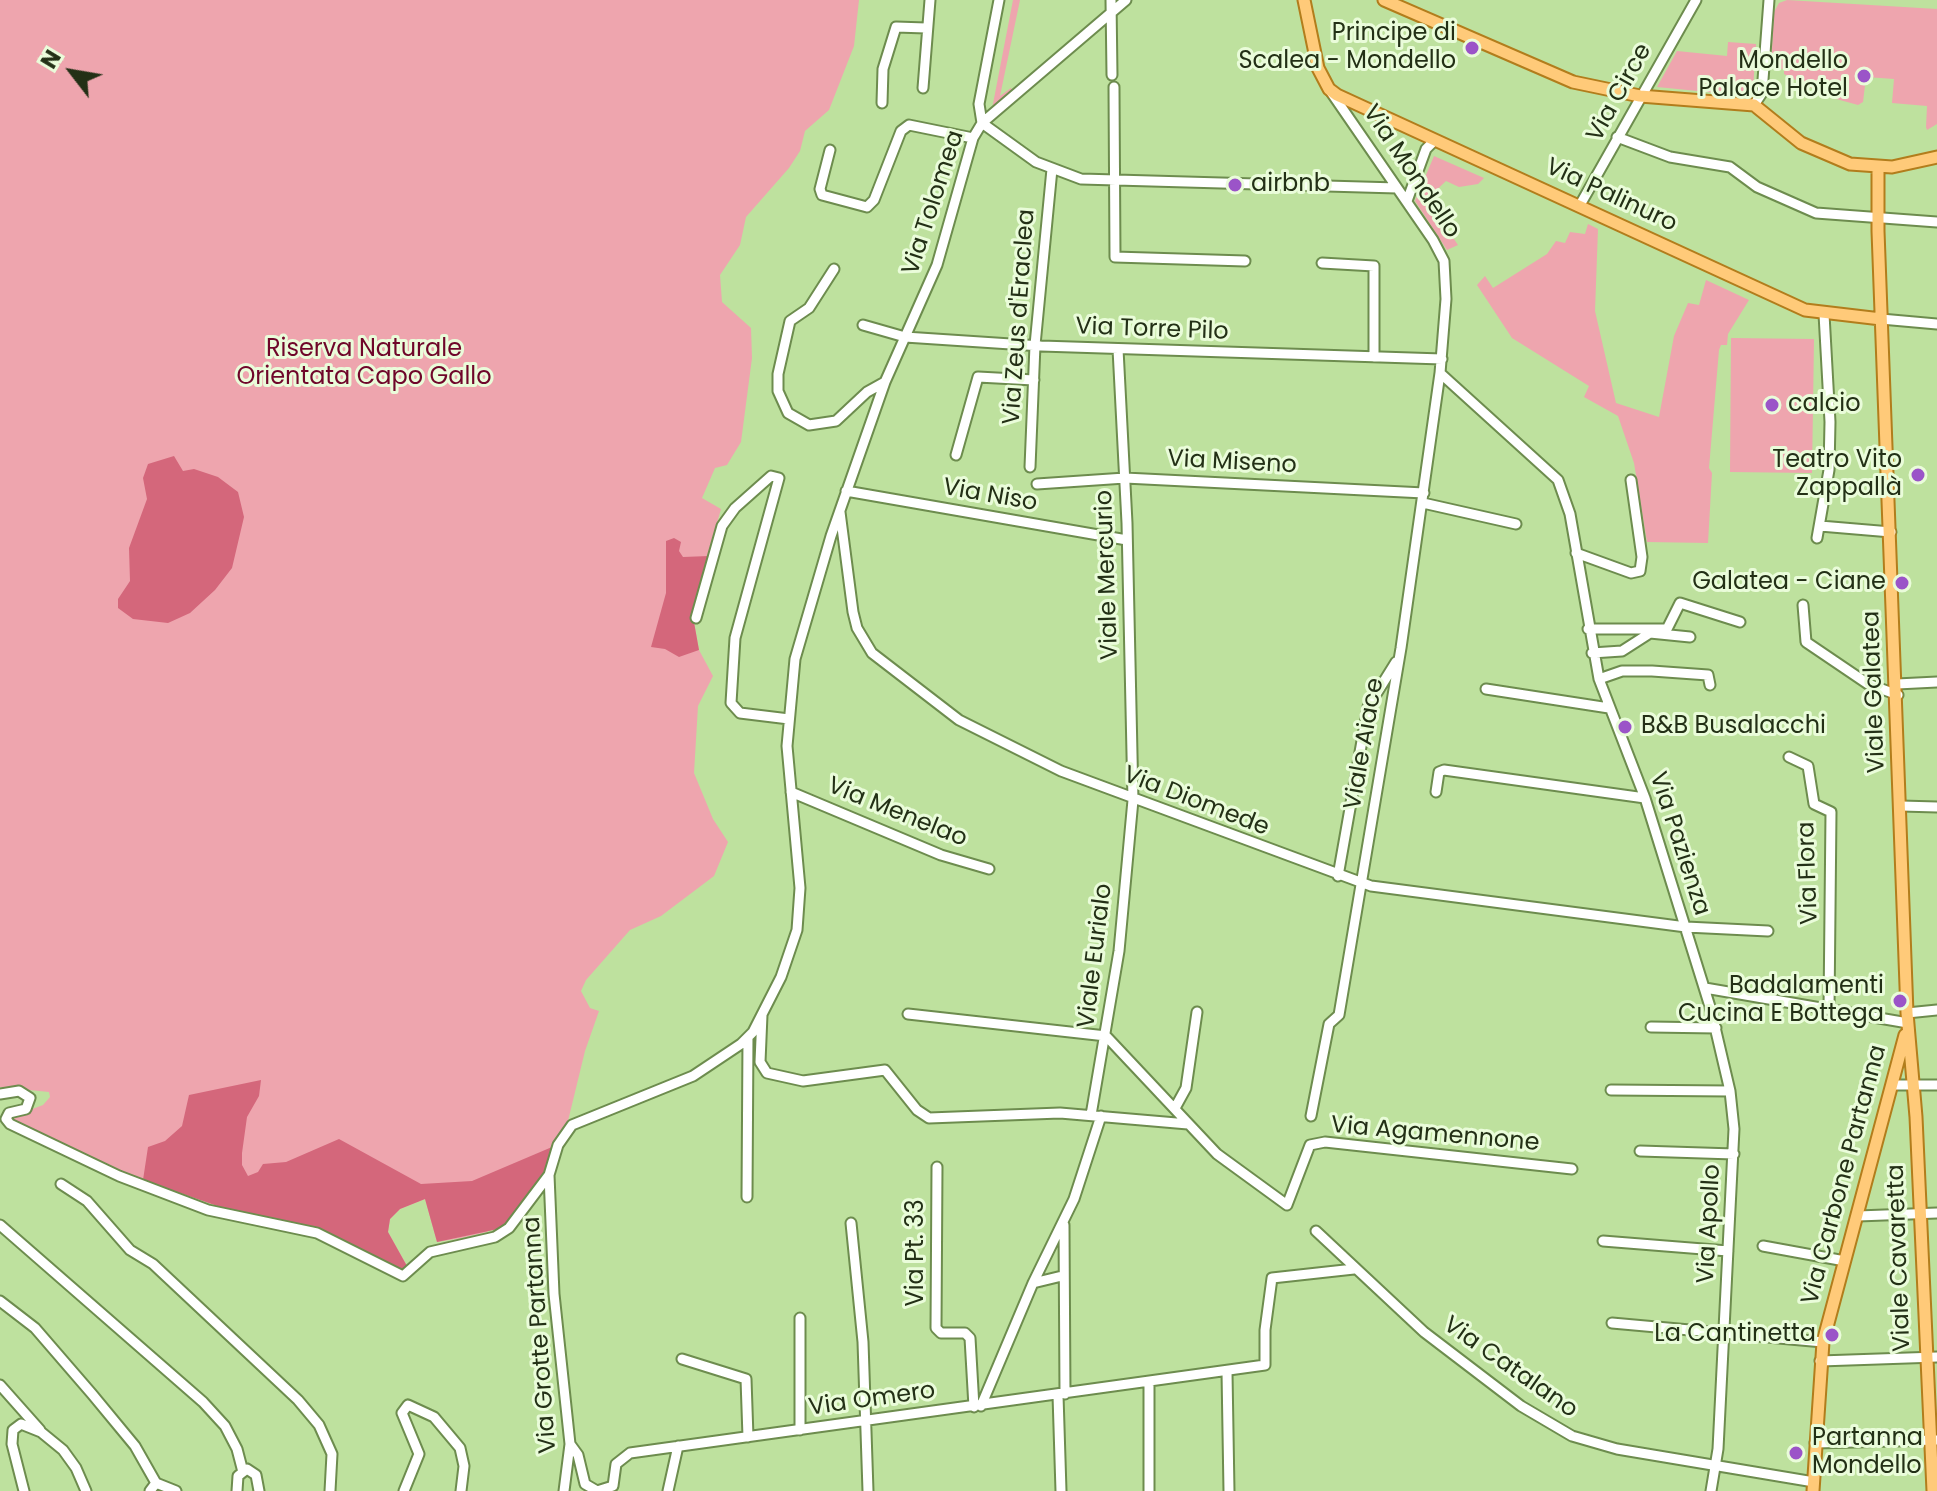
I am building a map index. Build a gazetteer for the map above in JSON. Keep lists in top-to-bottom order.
{
  "streets": {
    "main road": [
      "Via Mondello",
      "Via Palinuro",
      "Viale Galatea",
      "Via Carbone Partanna",
      "Viale Cavaretta"
    ],
    "street": [
      "Via Circe",
      "Via Tolomea",
      "Via Zeus d'Eraclea",
      "Via Torre Pilo",
      "Via Miseno",
      "Via Niso",
      "Viale Mercurio",
      "Viale Aiace",
      "Via Diomede",
      "Via Menelao",
      "Via Pazienza",
      "Via Flora",
      "Viale Eurialo",
      "Via Agamennone",
      "Via Apollo",
      "Via Pt. 33",
      "Via Grotte Partanna",
      "Via Catalano",
      "Via Omero"
    ]
  },
  "crossings": [
    ["Via Circe", "Via Palinuro"],
    ["Via Mondello", "Via Palinuro"],
    ["Via Mondello", "Via Torre Pilo"],
    ["Via Mondello", "Viale Aiace"],
    ["Via Mondello", "Via Pazienza"],
    ["Via Palinuro", "Viale Galatea"],
    ["Via Tolomea", "Via Torre Pilo"],
    ["Via Tolomea", "Via Niso"],
    ["Via Tolomea", "Via Diomede"],
    ["Via Tolomea", "Via Menelao"],
    ["Via Zeus d'Eraclea", "Via Torre Pilo"],
    ["Via Torre Pilo", "Viale Mercurio"],
    ["Via Miseno", "Viale Mercurio"],
    ["Via Miseno", "Viale Aiace"],
    ["Via Niso", "Viale Mercurio"],
    ["Viale Mercurio", "Via Diomede"],
    ["Viale Mercurio", "Viale Eurialo"],
    ["Viale Galatea", "Via Carbone Partanna"],
    ["Viale Galatea", "Viale Cavaretta"],
    ["Viale Aiace", "Via Diomede"],
    ["Viale Aiace", "Via Pazienza"],
    ["Via Diomede", "Via Pazienza"],
    ["Via Diomede", "Viale Eurialo"],
    ["Via Pazienza", "Via Apollo"],
    ["Via Carbone Partanna", "Viale Cavaretta"],
    ["Via Carbone Partanna", "Via Catalano"],
    ["Via Apollo", "Via Catalano"],
    ["Via Pt. 33", "Via Omero"],
    ["Via Grotte Partanna", "Via Omero"],
    ["Via Catalano", "Via Omero"]
  ],
  "parks": ["Riserva Naturale Orientata Capo Gallo"],
  "places": [
    "Principe di Scalea - Mondello",
    "Mondello Palace Hotel",
    "airbnb",
    "calcio",
    "Teatro Vito Zappallà",
    "Galatea - Ciane",
    "B&B Busalacchi",
    "Badalamenti Cucina E Bottega",
    "La Cantinetta",
    "Partanna Mondello"
  ],
  "north": "top left"
}
